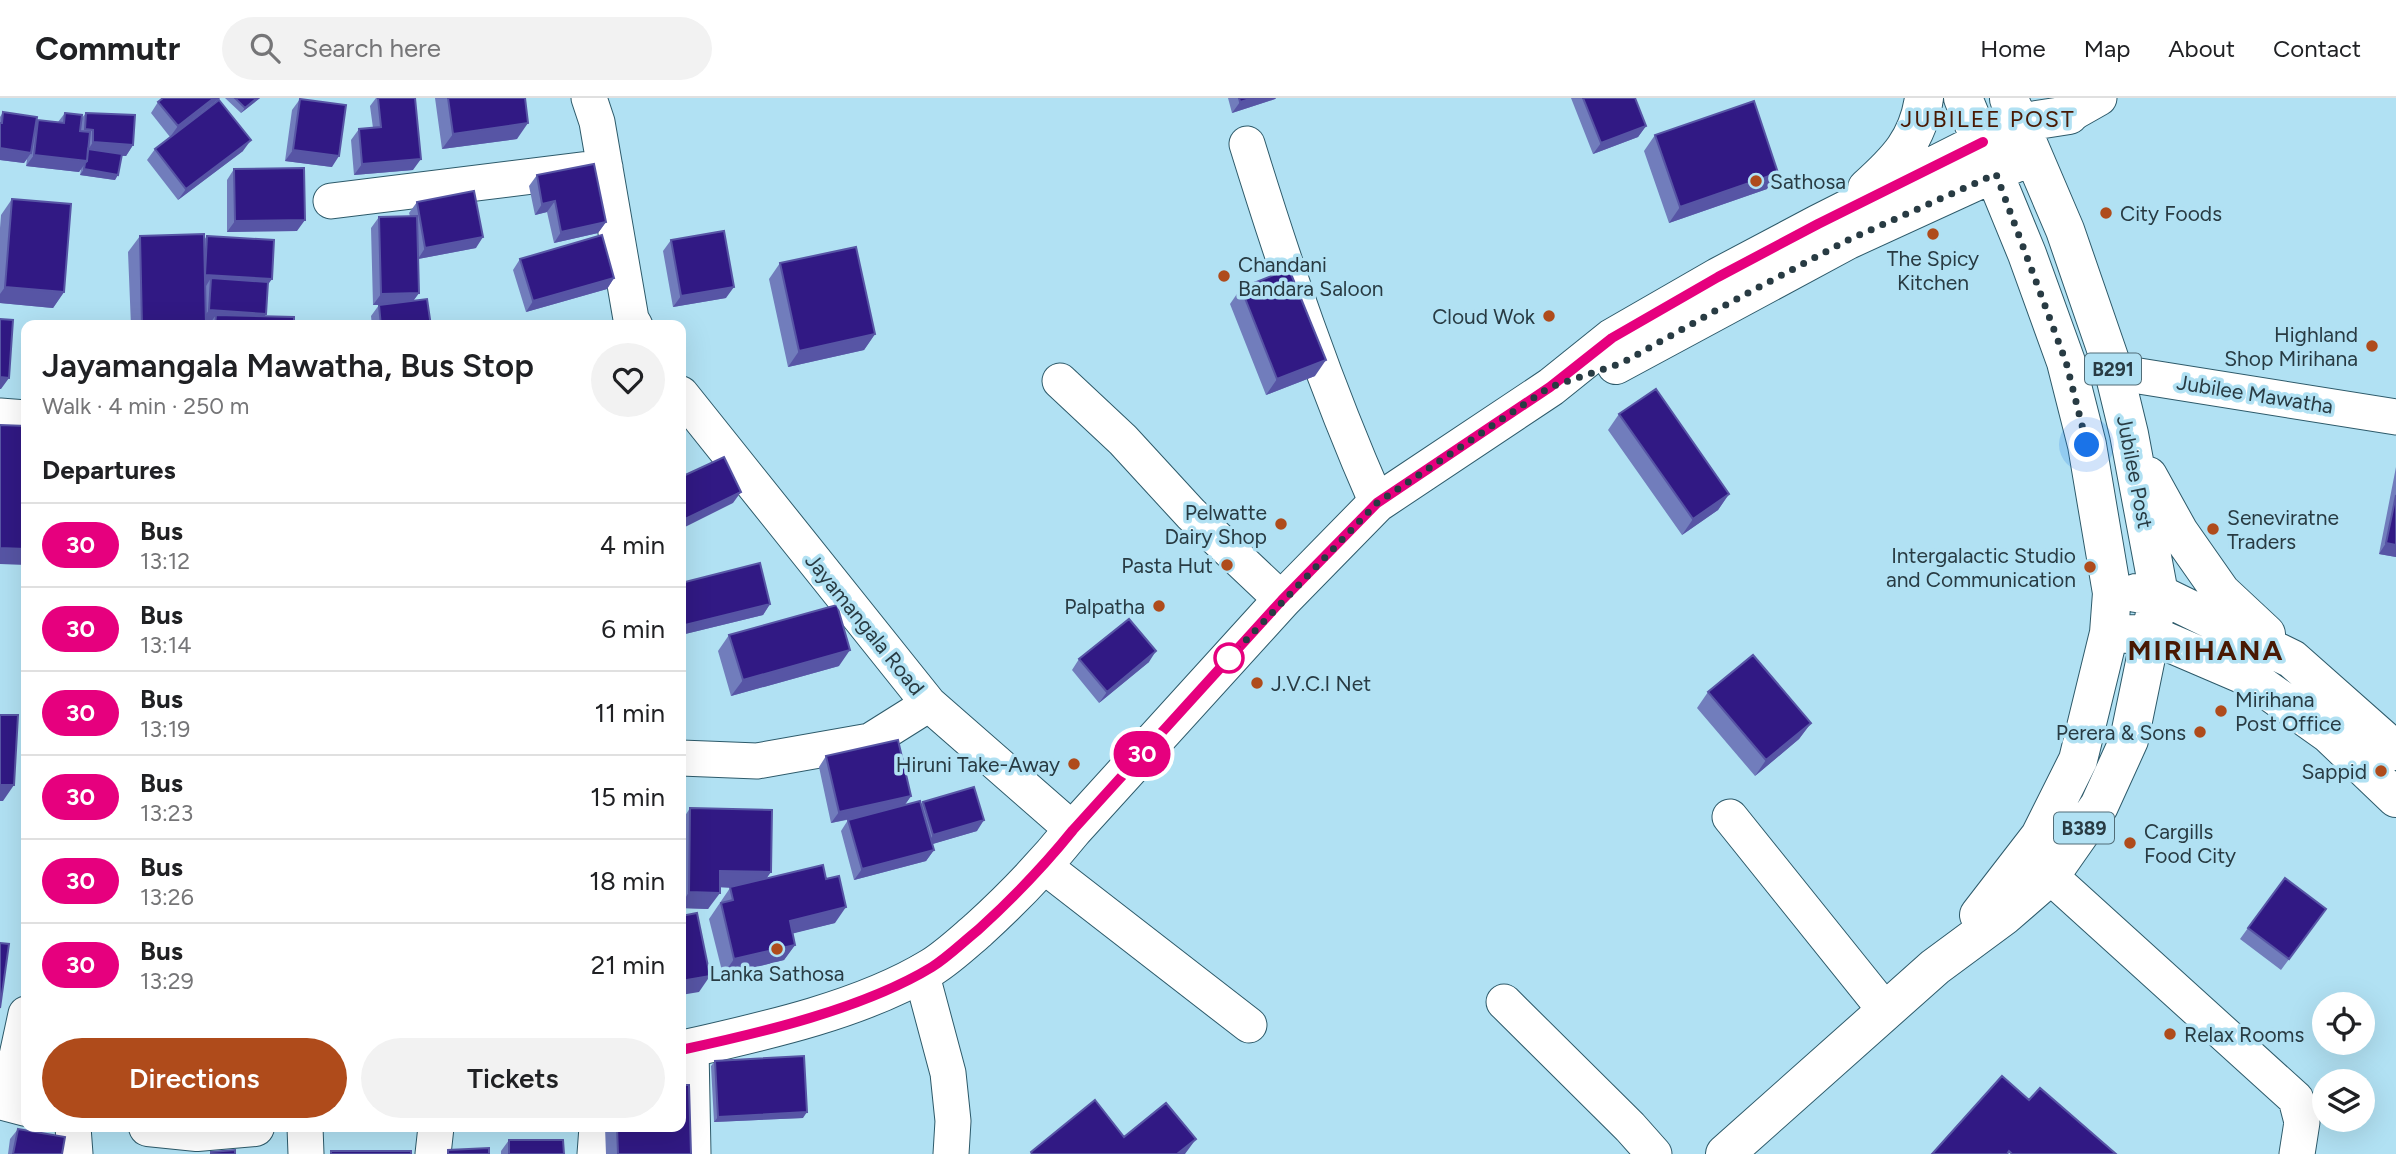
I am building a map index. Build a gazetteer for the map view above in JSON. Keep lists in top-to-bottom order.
{
  "streets": {
    "main road": ["B291", "Jubilee Post", "B389"],
    "street": ["Jubilee Mawatha", "Jayamangala Road"]
  },
  "crossings": [
    ["Jubilee Mawatha", "Jubilee Post"],
    ["Jubilee Post", "B389"]
  ],
  "districts": ["JUBILEE POST", "MIRIHANA"],
  "places": [
    "Sathosa",
    "City Foods",
    "The Spicy Kitchen",
    "Chandani Bandara Saloon",
    "Cloud Wok",
    "Highland Shop Mirihana",
    "Pelwatte Dairy Shop",
    "Seneviratne Traders",
    "Pasta Hut",
    "Intergalactic Studio and Communication",
    "Palpatha",
    "J.V.C.I Net",
    "Mirihana Post Office",
    "Perera & Sons",
    "Hiruni Take-Away",
    "Sappid",
    "Cargills Food City",
    "Lanka Sathosa",
    "Relax Rooms"
  ],
  "lines": ["bus line 30"],
  "page": {
    "header": "Commutr",
    "search": "Search here",
    "nav": [
      "Home",
      "Map",
      "About",
      "Contact"
    ],
    "on_map": "30",
    "heading": [
      ["Jayamangala Mawatha, Bus Stop", "Walk · 4 min · 250 m"],
      "Departures"
    ],
    "list": [
      {
        "mark": "30",
        "name": "Bus",
        "note": "13:12",
        "value": "4 min"
      },
      {
        "mark": "30",
        "name": "Bus",
        "note": "13:14",
        "value": "6 min"
      },
      {
        "mark": "30",
        "name": "Bus",
        "note": "13:19",
        "value": "11 min"
      },
      {
        "mark": "30",
        "name": "Bus",
        "note": "13:23",
        "value": "15 min"
      },
      {
        "mark": "30",
        "name": "Bus",
        "note": "13:26",
        "value": "18 min"
      },
      {
        "mark": "30",
        "name": "Bus",
        "note": "13:29",
        "value": "21 min"
      }
    ],
    "buttons": ["Directions", "Tickets"]
  }
}
